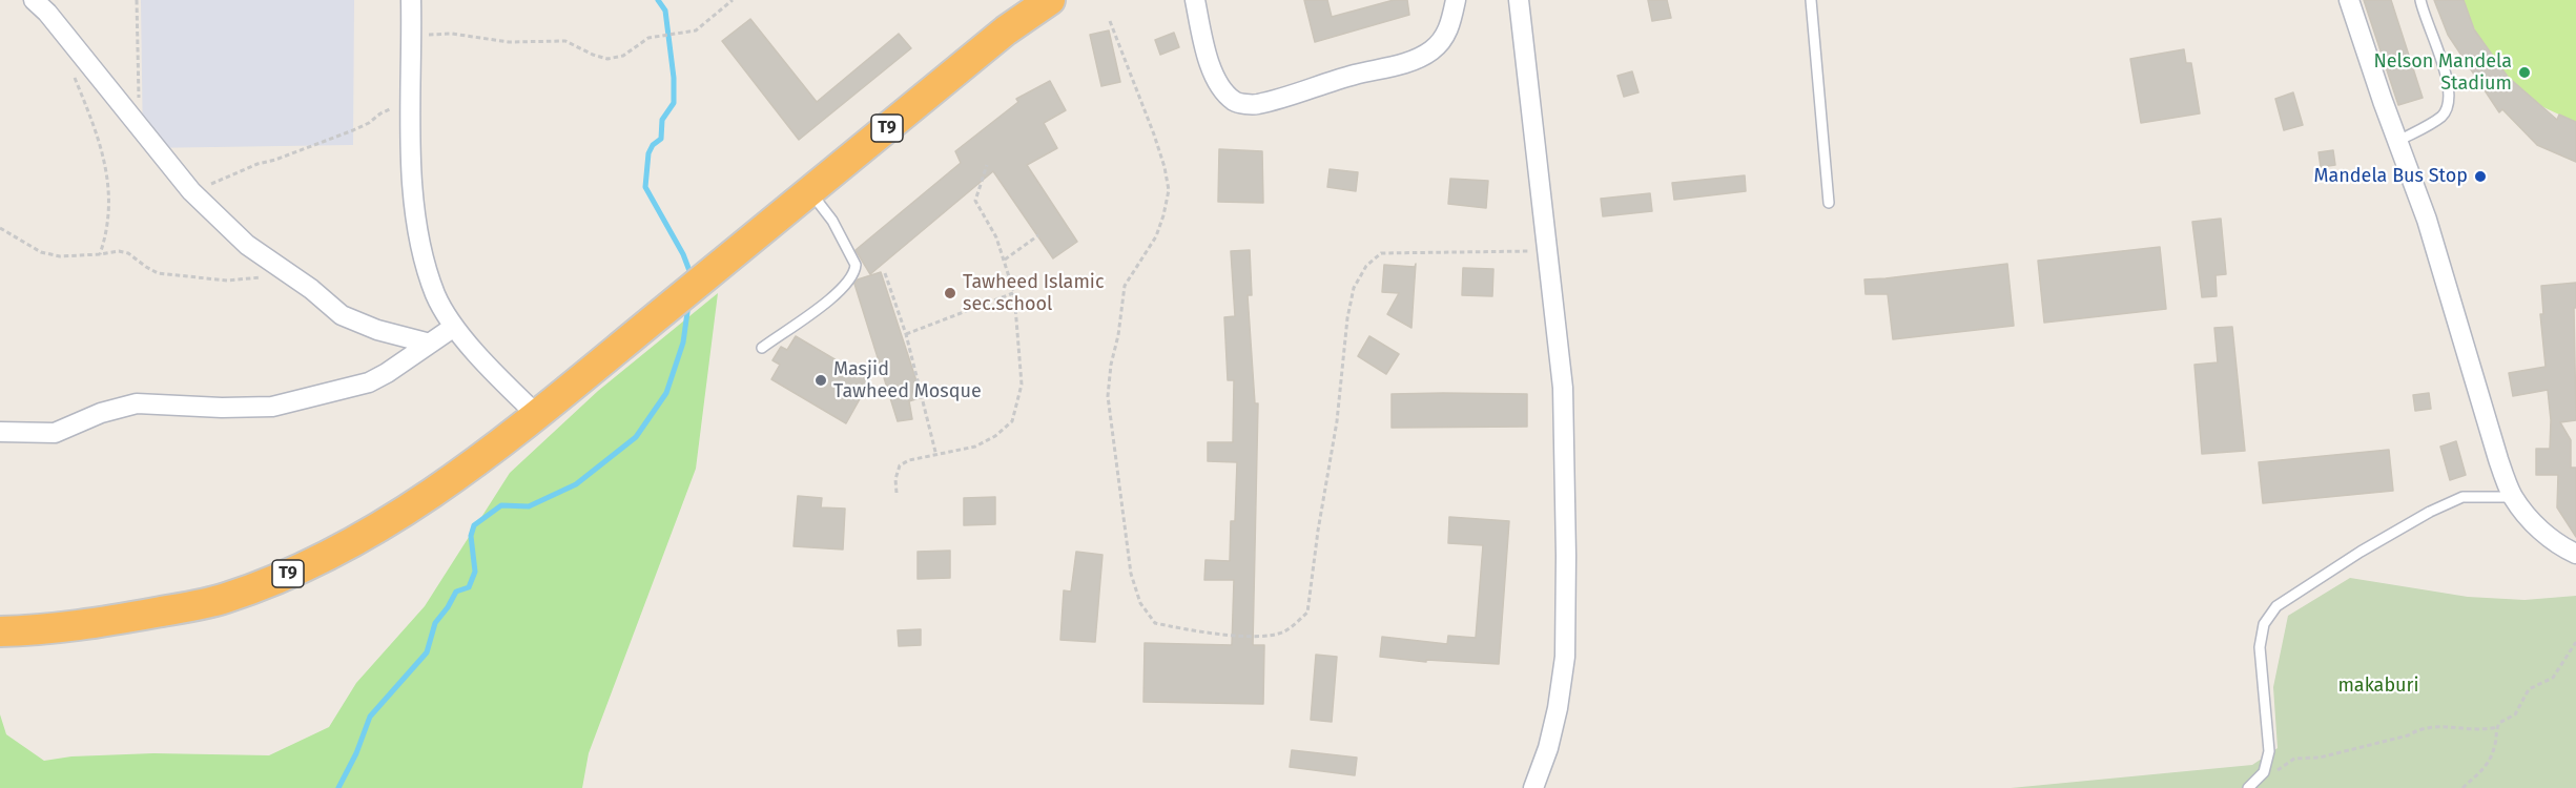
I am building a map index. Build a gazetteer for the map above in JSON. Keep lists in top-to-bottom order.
{
  "streets": {
    "highway": ["T9"]
  },
  "parks": ["makaburi"],
  "places": [
    "Nelson Mandela Stadium",
    "Mandela Bus Stop",
    "Tawheed Islamic sec.school",
    "Masjid Tawheed Mosque"
  ]
}
